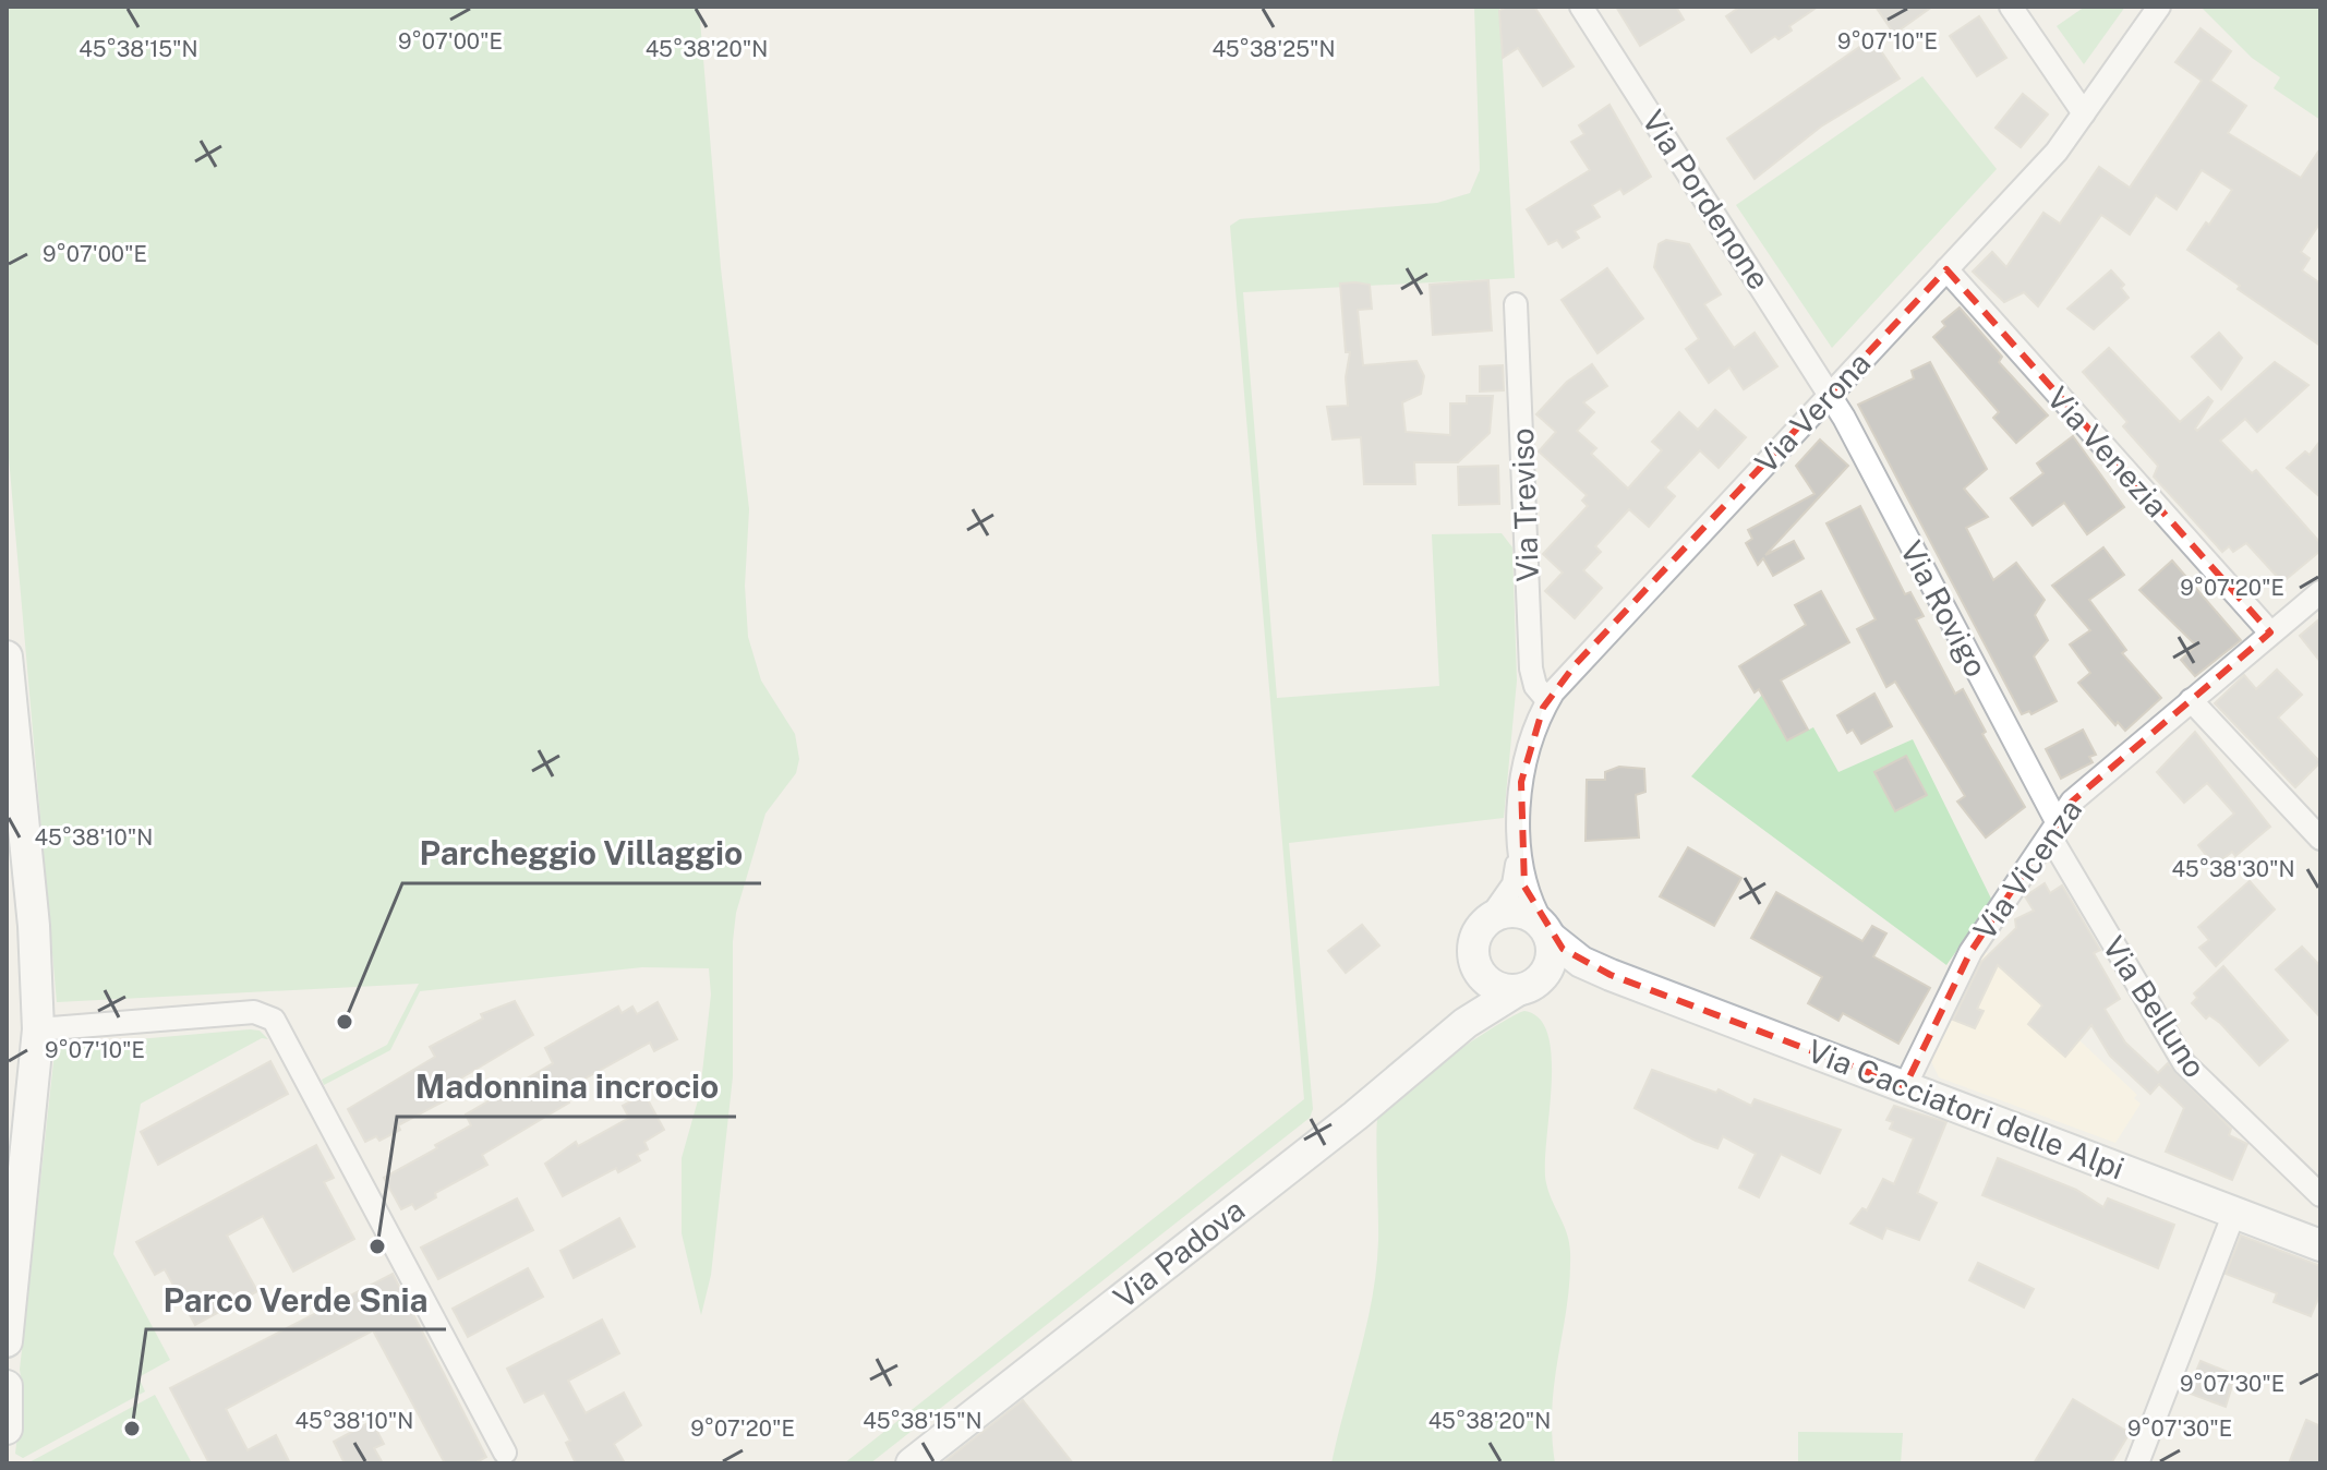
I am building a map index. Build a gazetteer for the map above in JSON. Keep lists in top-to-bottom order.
{
  "streets": {
    "street": [
      "Via Pordenone",
      "Via Verona",
      "Via Venezia",
      "Via Treviso",
      "Via Rovigo",
      "Via Vicenza",
      "Via Belluno",
      "Via Cacciatori delle Alpi",
      "Via Padova"
    ]
  },
  "crossings": [
    ["Via Pordenone", "Via Verona"],
    ["Via Pordenone", "Via Rovigo"],
    ["Via Verona", "Via Venezia"],
    ["Via Verona", "Via Treviso"],
    ["Via Verona", "Via Rovigo"],
    ["Via Verona", "Via Cacciatori delle Alpi"],
    ["Via Verona", "Via Padova"],
    ["Via Venezia", "Via Vicenza"],
    ["Via Rovigo", "Via Vicenza"],
    ["Via Rovigo", "Via Belluno"],
    ["Via Vicenza", "Via Belluno"],
    ["Via Vicenza", "Via Cacciatori delle Alpi"],
    ["Via Cacciatori delle Alpi", "Via Padova"]
  ],
  "places": ["Parcheggio Villaggio", "Madonnina incrocio", "Parco Verde Snia"],
  "coordinates": [
    "9°07'00\"E",
    "9°07'10\"E",
    "45°38'15\"N",
    "45°38'20\"N",
    "45°38'25\"N",
    "9°07'20\"E",
    "45°38'10\"N",
    "45°38'30\"N",
    "9°07'30\"E"
  ]
}
